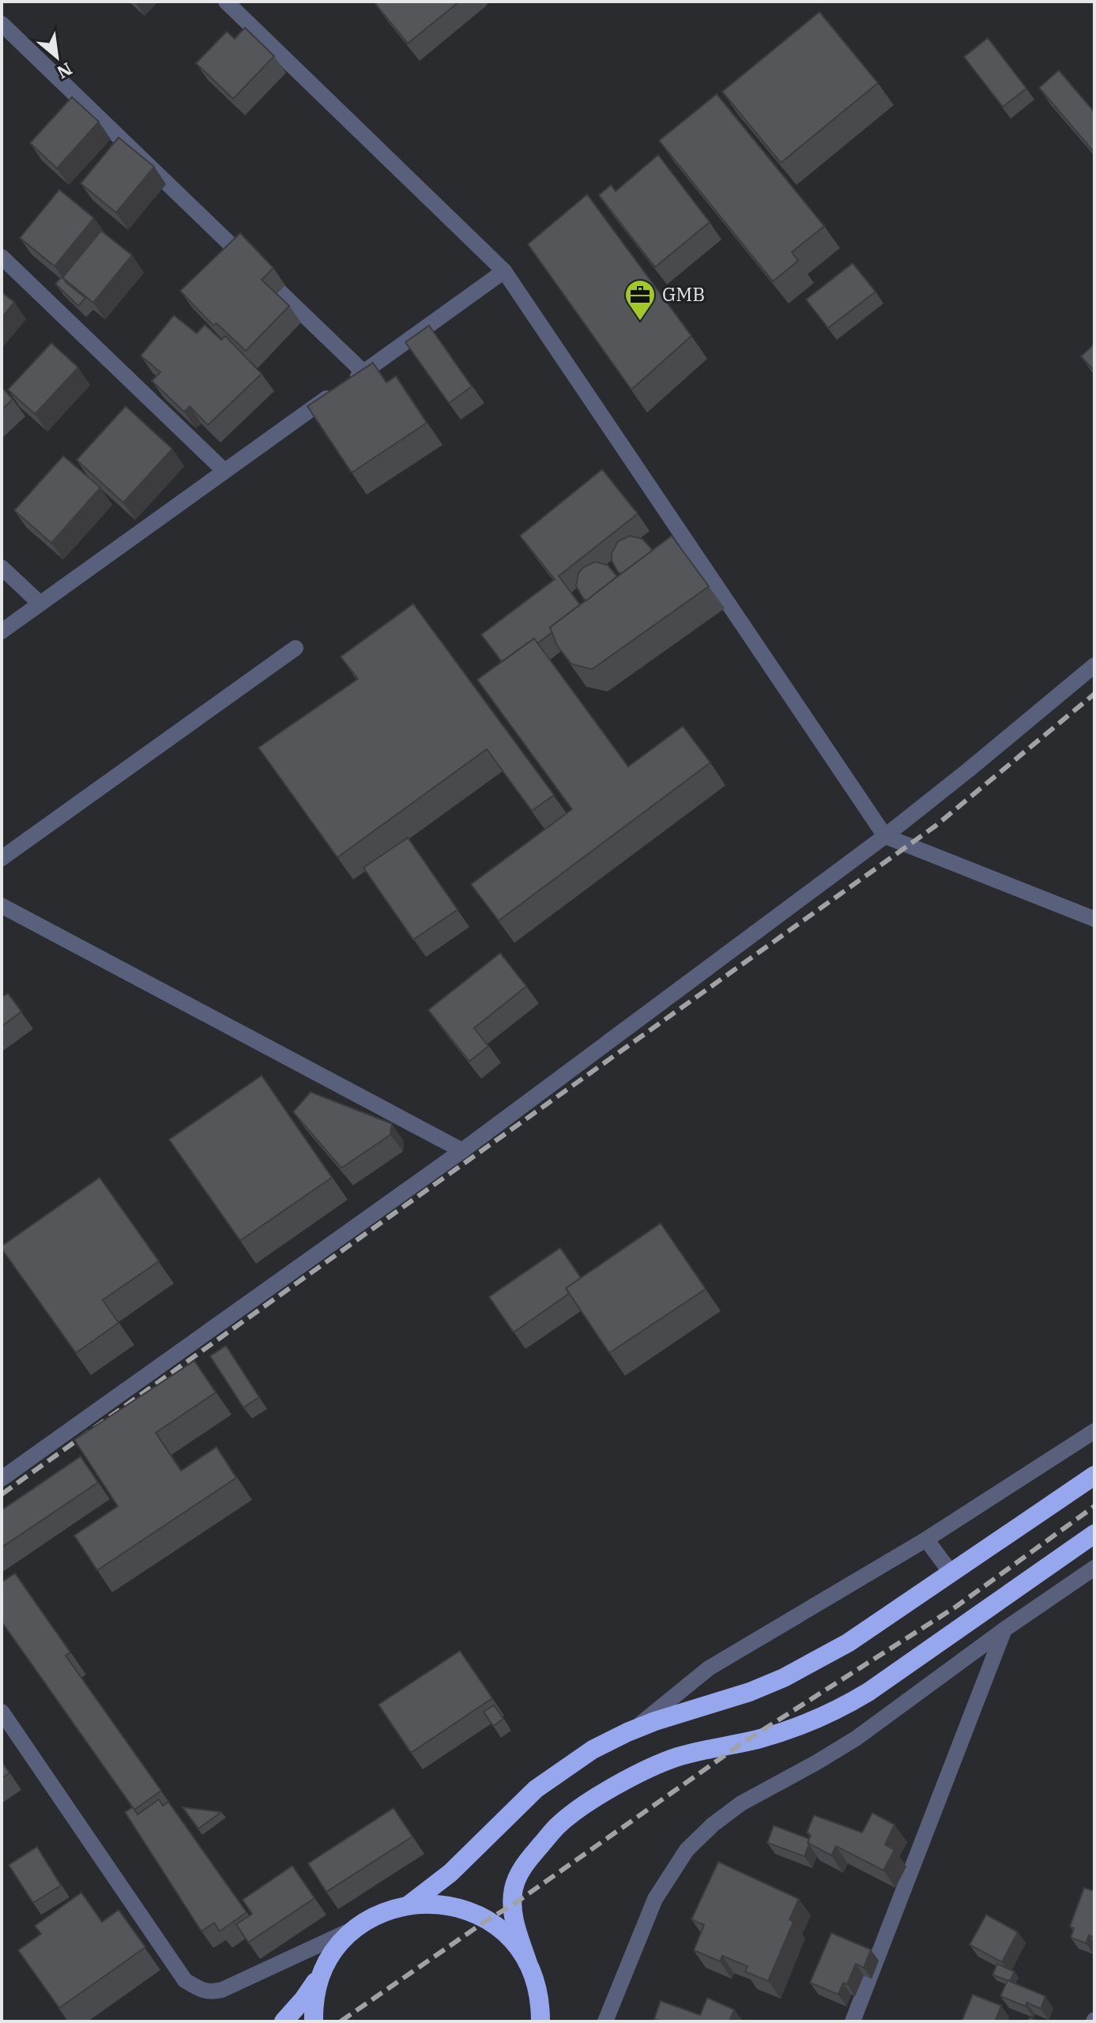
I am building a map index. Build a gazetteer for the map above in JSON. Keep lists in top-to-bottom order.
{
  "places": {
    "office": ["GMB"]
  },
  "north": "bottom right"
}
